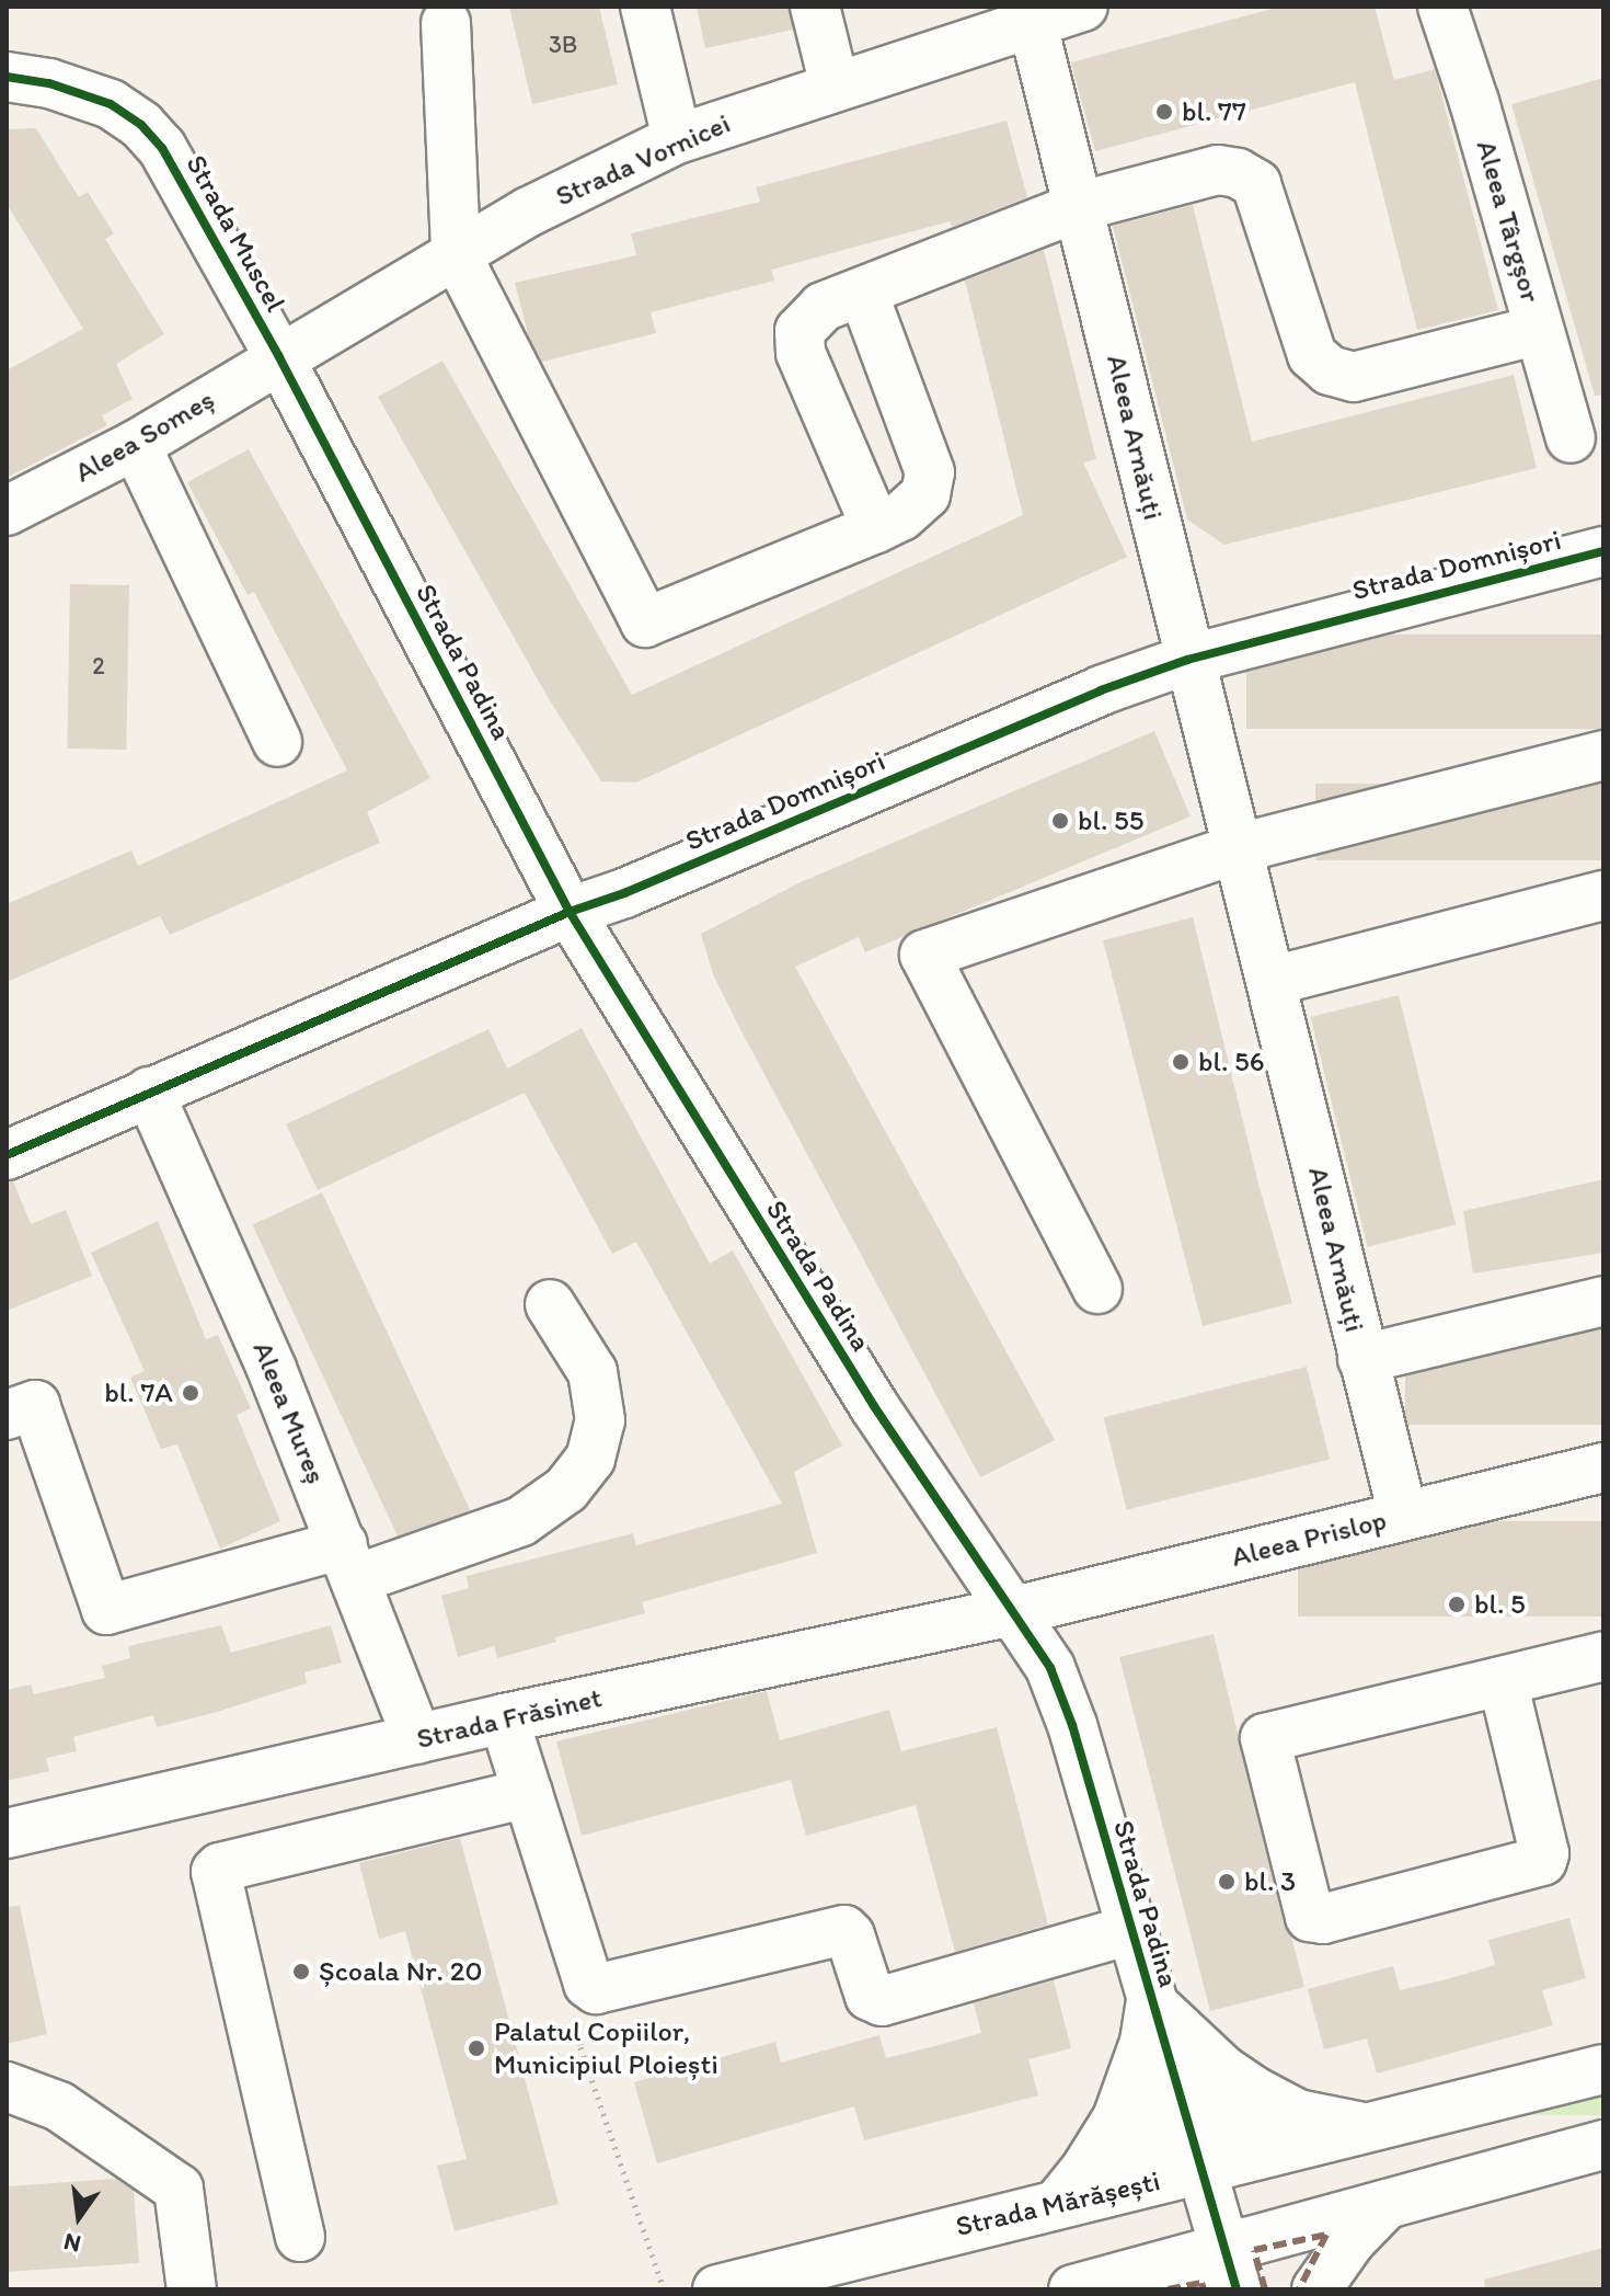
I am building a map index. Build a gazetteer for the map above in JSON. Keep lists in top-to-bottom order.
{
  "streets": {
    "street": [
      "Strada Vornicei",
      "Aleea Târgșor",
      "Strada Muscel",
      "Aleea Someș",
      "Aleea Arnăuți",
      "Strada Domnișori",
      "Strada Padina",
      "Aleea Mureș",
      "Aleea Prislop",
      "Strada Frăsinet",
      "Strada Mărășești"
    ]
  },
  "crossings": [
    ["Strada Vornicei", "Strada Muscel"],
    ["Strada Vornicei", "Aleea Someș"],
    ["Strada Vornicei", "Aleea Arnăuți"],
    ["Strada Vornicei", "Strada Padina"],
    ["Strada Muscel", "Aleea Someș"],
    ["Strada Muscel", "Strada Padina"],
    ["Aleea Someș", "Strada Padina"],
    ["Aleea Arnăuți", "Strada Domnișori"],
    ["Aleea Arnăuți", "Aleea Prislop"],
    ["Strada Domnișori", "Strada Padina"],
    ["Strada Domnișori", "Aleea Mureș"],
    ["Strada Padina", "Aleea Prislop"],
    ["Strada Padina", "Strada Frăsinet"],
    ["Strada Padina", "Strada Mărășești"],
    ["Aleea Mureș", "Strada Frăsinet"],
    ["Aleea Prislop", "Strada Frăsinet"]
  ],
  "places": [
    "bl. 77",
    "bl. 55",
    "bl. 56",
    "bl. 7A",
    "bl. 5",
    "bl. 3",
    "Școala Nr. 20",
    "Palatul Copiilor, Municipiul Ploiești"
  ],
  "house_numbers": ["3B", "2"],
  "north": "bottom"
}
